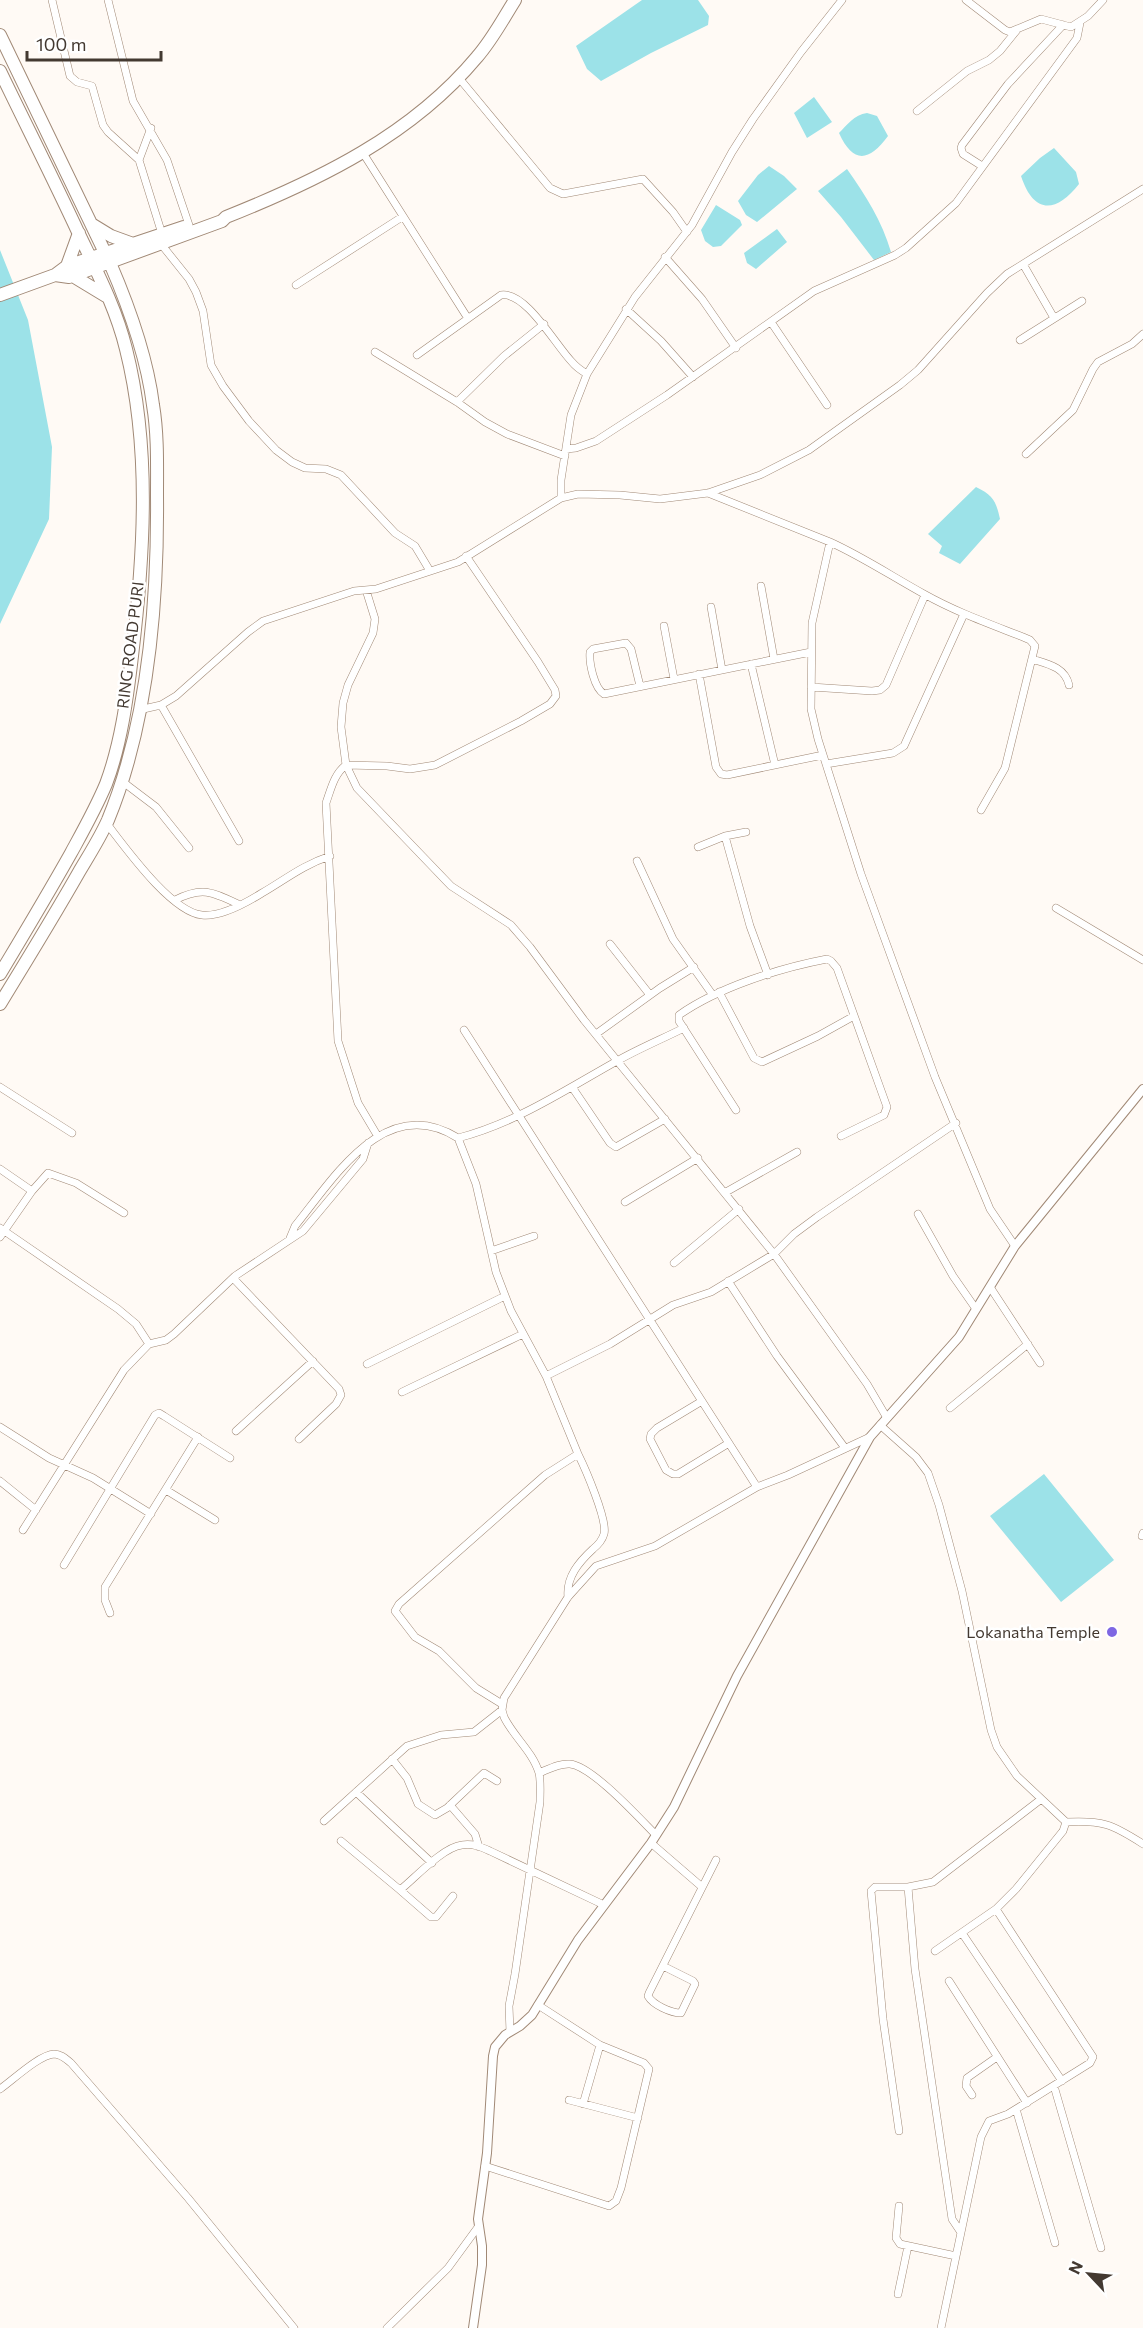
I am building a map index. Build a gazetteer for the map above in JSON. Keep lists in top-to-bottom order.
{
  "streets": {
    "highway": ["RING ROAD PURI"]
  },
  "places": ["Lokanatha Temple"],
  "scale_bar": "100 m",
  "north": "top left"
}
